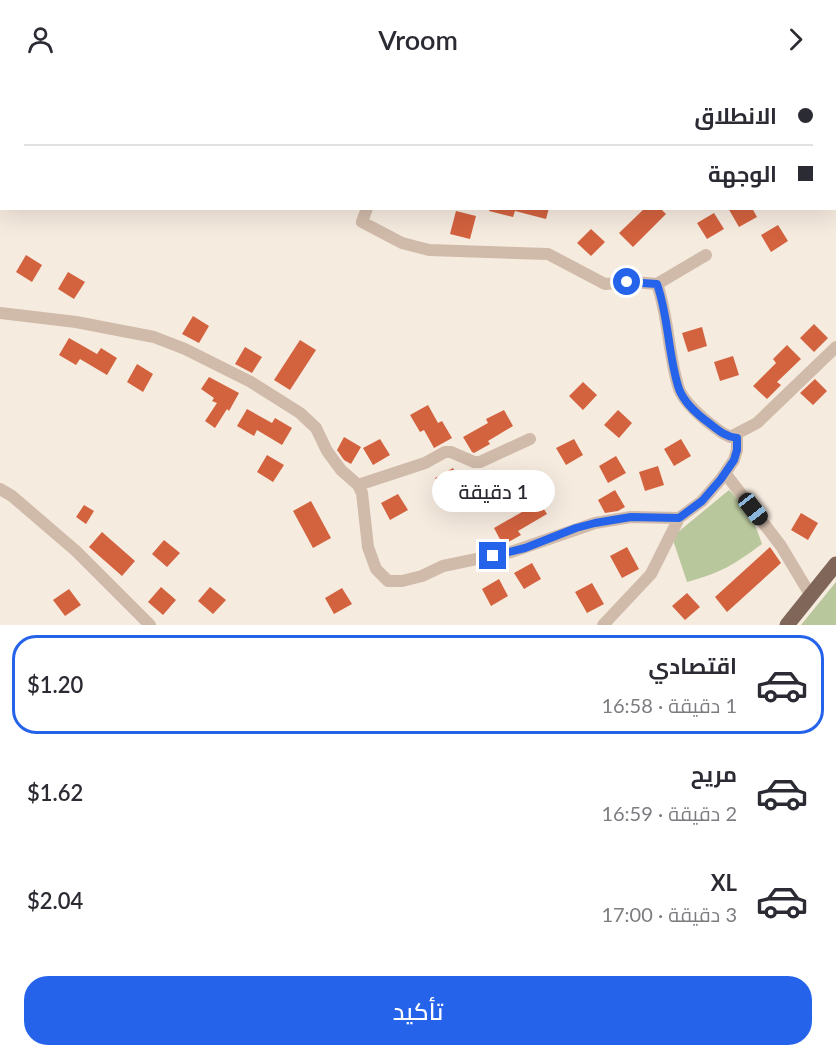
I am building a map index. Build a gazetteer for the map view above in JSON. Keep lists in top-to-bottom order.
{
  "page": {
    "header": "Vroom",
    "banner": ["الانطلاق", "الوجهة"],
    "bubble": "1 دقيقة",
    "list": [
      {
        "name": "اقتصادي",
        "note": "1 دقيقة · 16:58",
        "value": "$1.20"
      },
      {
        "name": "مريح",
        "note": "2 دقيقة · 16:59",
        "value": "$1.62"
      },
      {
        "name": "XL",
        "note": "3 دقيقة · 17:00",
        "value": "$2.04"
      }
    ],
    "buttons": "تأكيد"
  }
}
